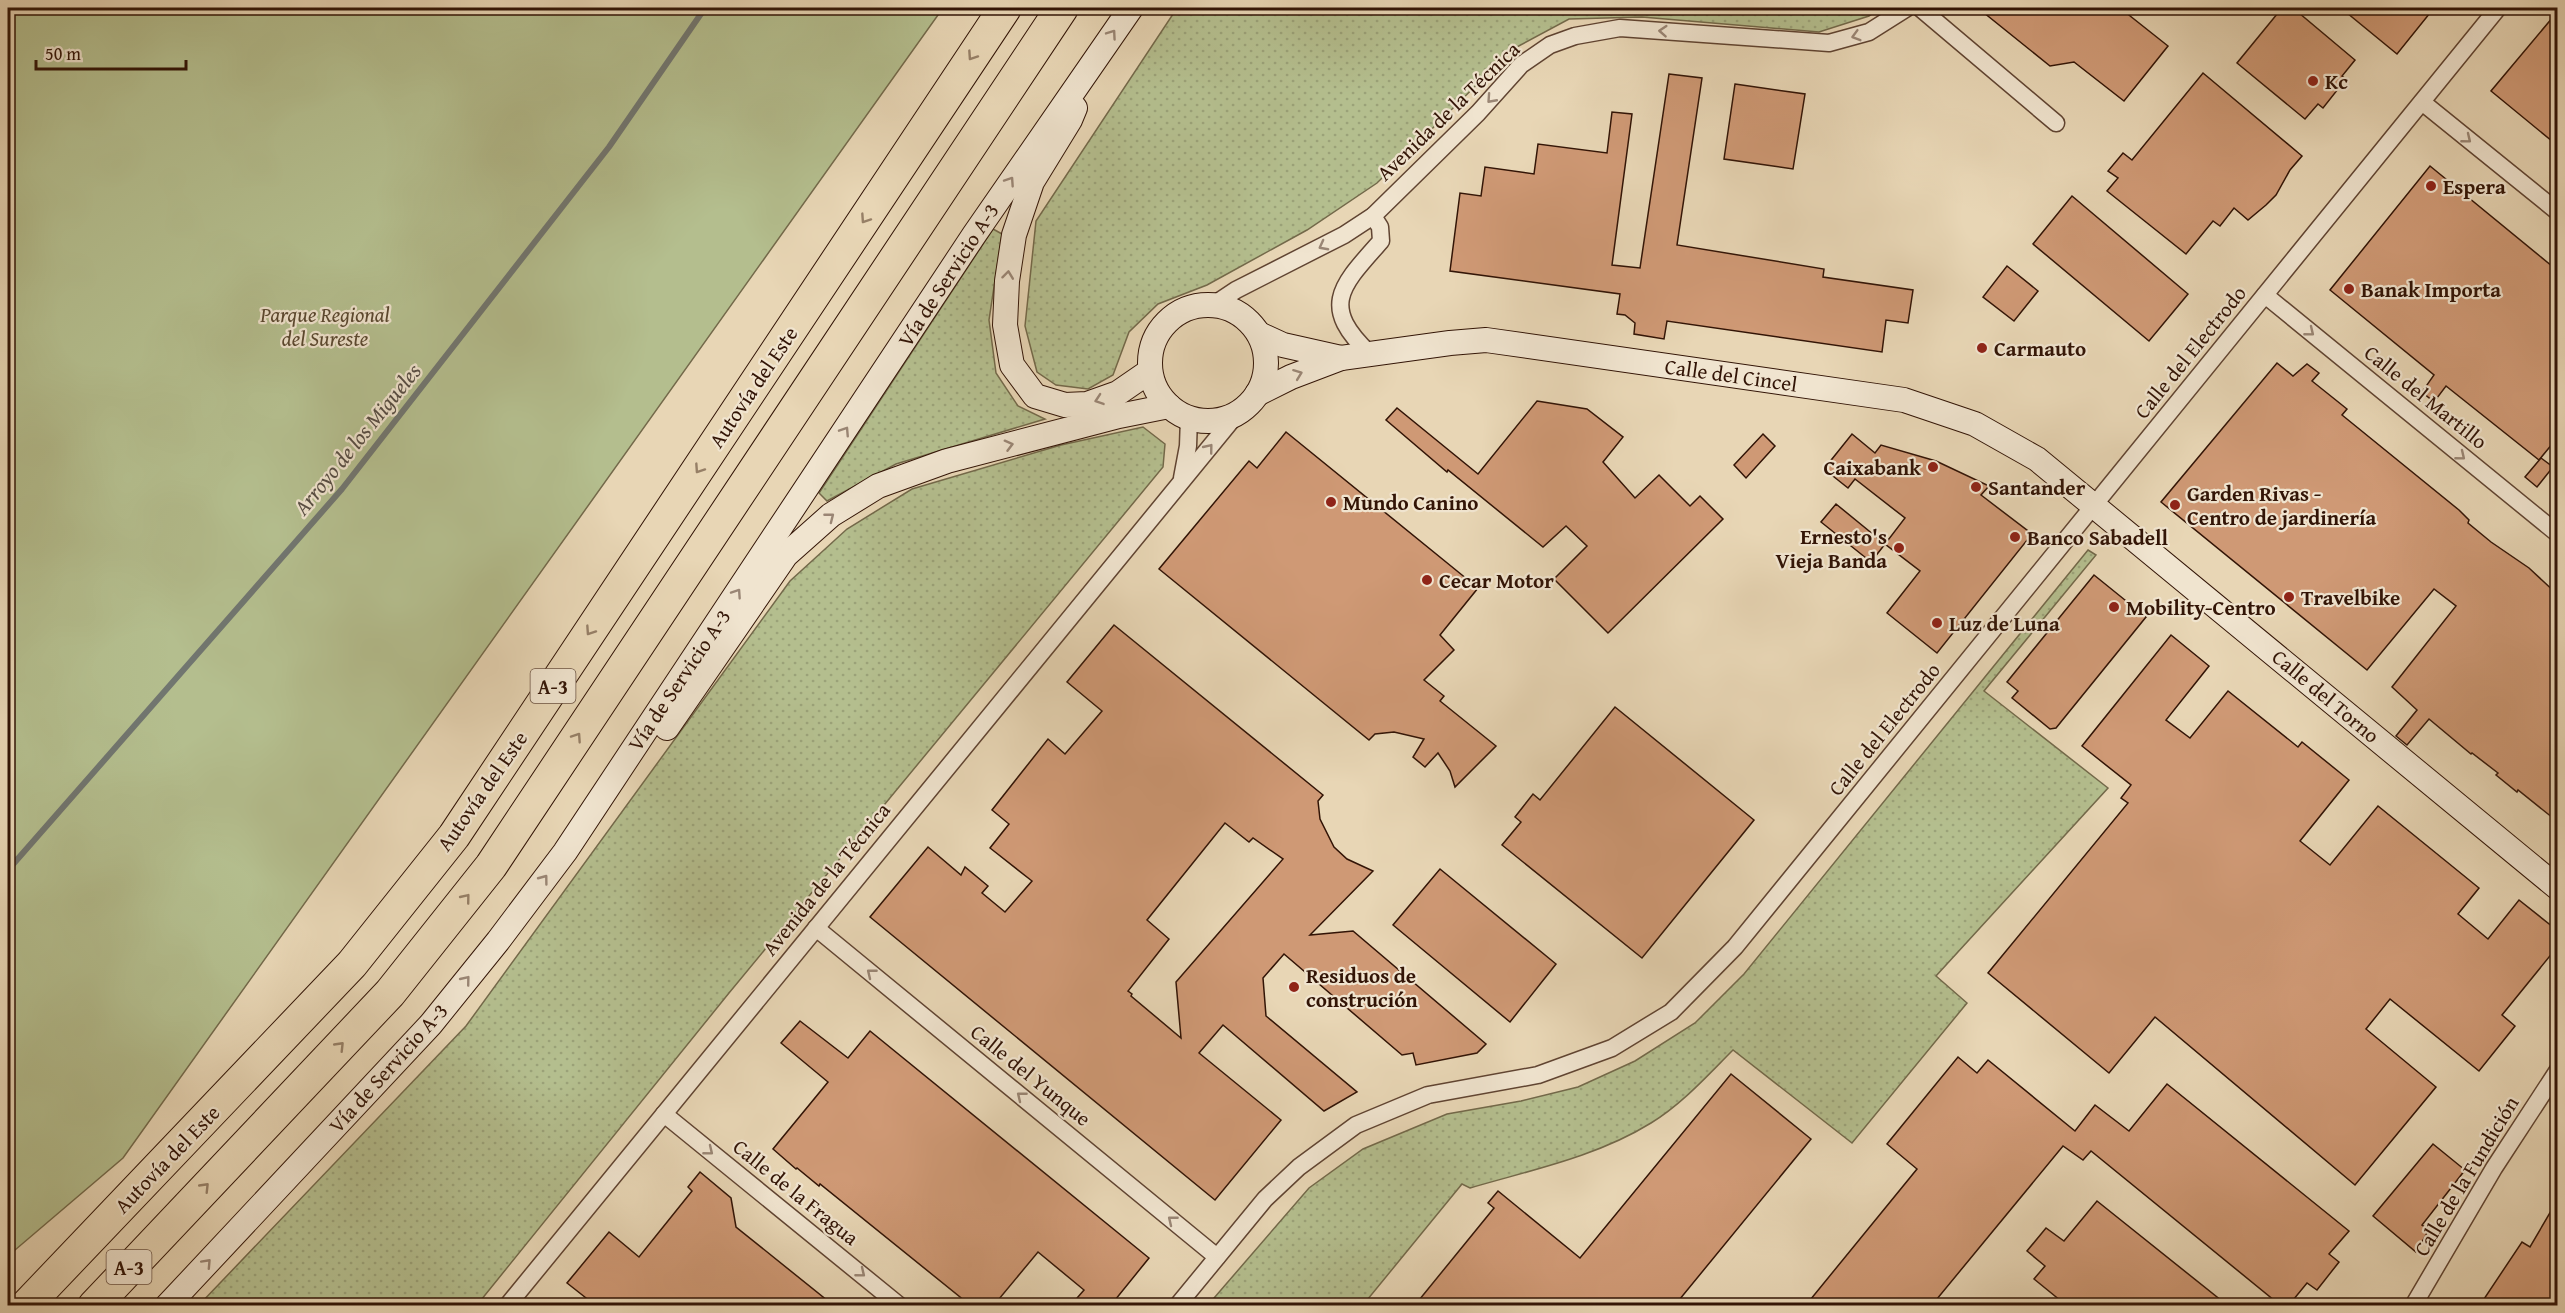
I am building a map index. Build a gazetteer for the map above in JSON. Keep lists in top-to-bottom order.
{
  "streets": {
    "highway": ["Autovía del Este", "A-3"],
    "main road": ["Vía de Servicio A-3", "Calle del Cincel", "Calle del Torno"],
    "street": [
      "Avenida de la Técnica",
      "Calle del Electrodo",
      "Calle del Martillo",
      "Calle del Yunque",
      "Calle de la Fundición",
      "Calle de la Fragua"
    ]
  },
  "crossings": [
    ["Avenida de la Técnica", "Calle del Yunque"],
    ["Avenida de la Técnica", "Calle de la Fragua"],
    ["Calle del Electrodo", "Calle del Cincel"],
    ["Calle del Electrodo", "Calle del Martillo"],
    ["Calle del Electrodo", "Calle del Torno"],
    ["Calle del Electrodo", "Calle del Yunque"],
    ["Calle del Cincel", "Calle del Torno"]
  ],
  "one_way": ["Calle del Martillo", "Calle del Yunque", "Calle de la Fragua"],
  "water": ["Arroyo de los Migueles"],
  "parks": ["Parque Regional del Sureste"],
  "places": [
    "Kc",
    "Espera",
    "Banak Importa",
    "Carmauto",
    "Caixabank",
    "Santander",
    "Mundo Canino",
    "Garden Rivas - Centro de jardinería",
    "Banco Sabadell",
    "Ernesto's Vieja Banda",
    "Cecar Motor",
    "Travelbike",
    "Mobility-Centro",
    "Luz de Luna",
    "Residuos de construción"
  ],
  "scale_bar": "50 m"
}
